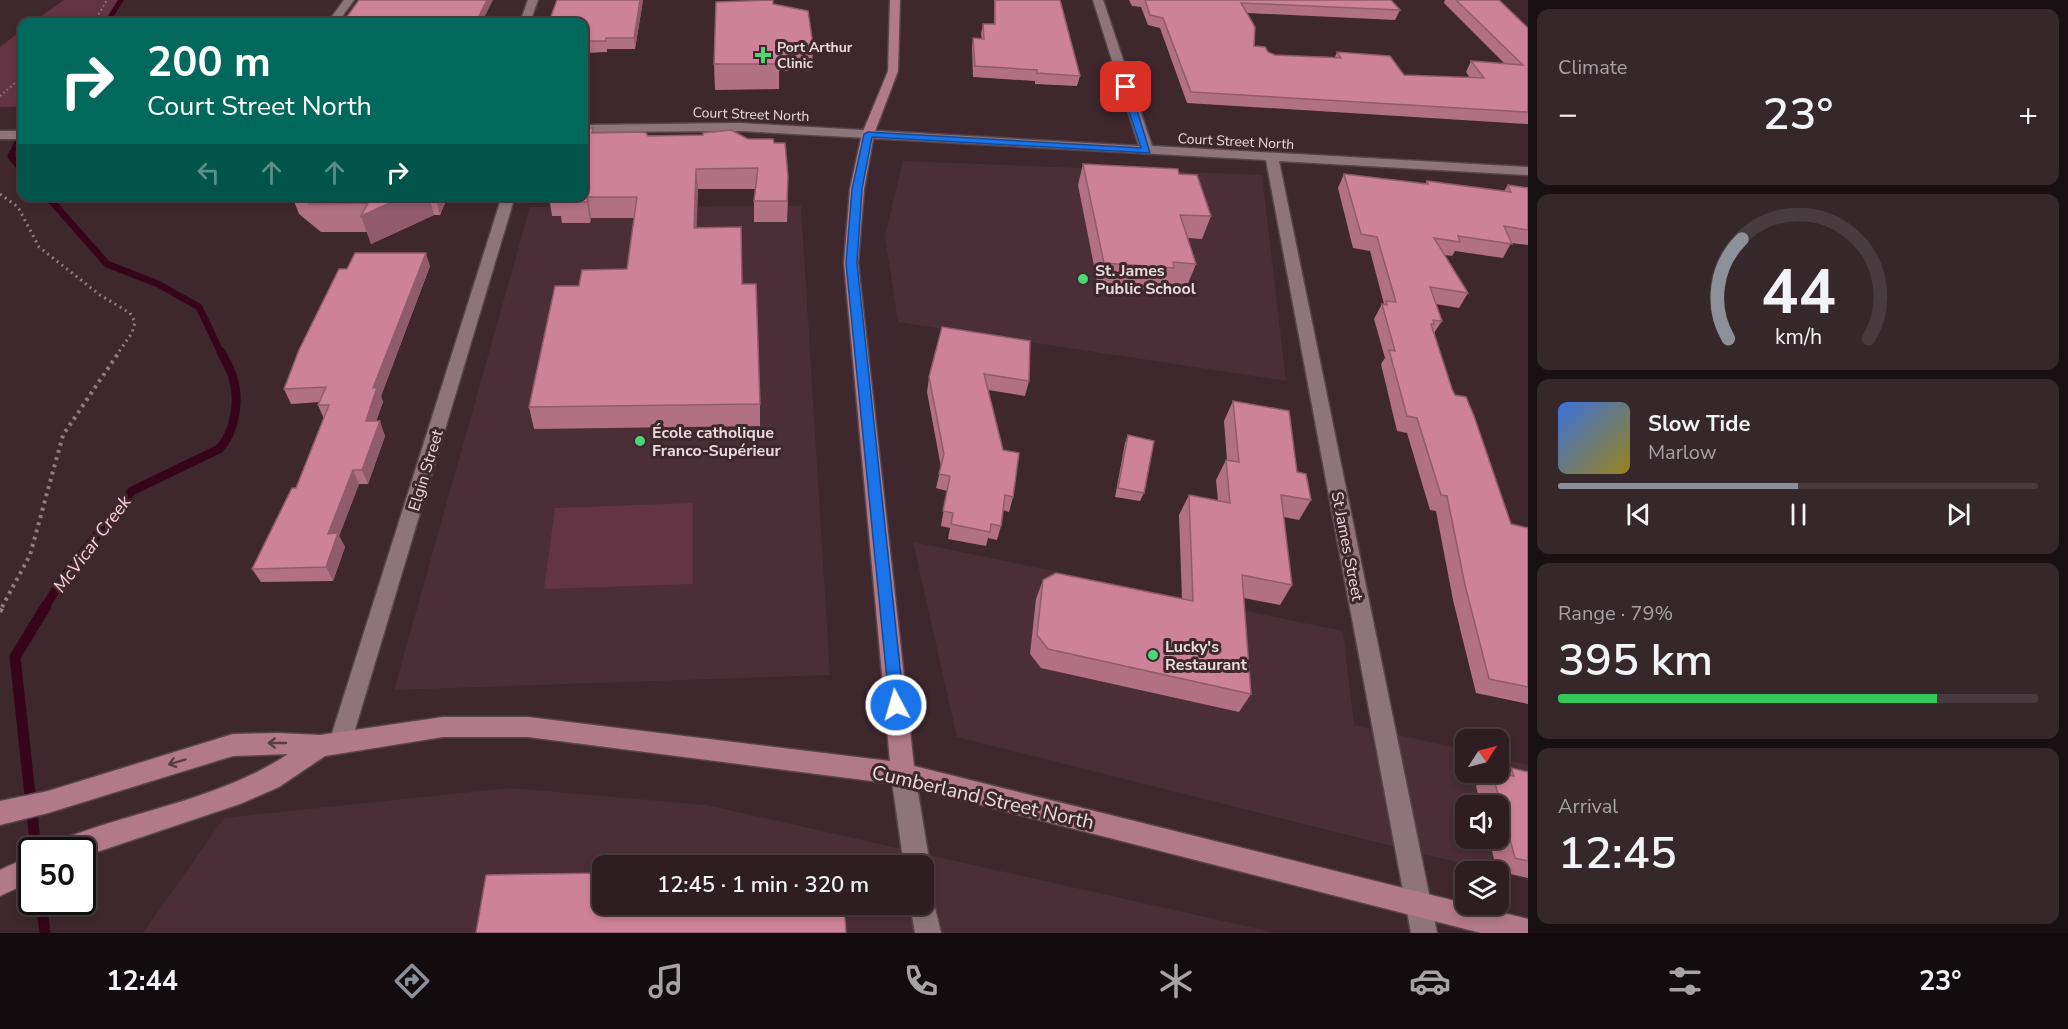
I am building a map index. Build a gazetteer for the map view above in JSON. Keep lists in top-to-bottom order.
{
  "streets": {
    "main road": ["Cumberland Street North"],
    "street": ["Court Street North", "Elgin Street", "St James Street"]
  },
  "crossings": [
    ["Court Street North", "St James Street"],
    ["Elgin Street", "Cumberland Street North"],
    ["St James Street", "Cumberland Street North"]
  ],
  "water": ["McVicar Creek"],
  "places": {
    "health": ["Port Arthur Clinic"],
    "other": ["St. James Public School", "École catholique Franco-Supérieur", "Lucky's Restaurant"]
  },
  "north": "top right",
  "page": {
    "tile": [
      "Climate",
      ["Range · 79%", "395 km"],
      ["Arrival", "12:45"]
    ],
    "turn": ["200 m", "Court Street North"],
    "heat": ["−", "23°", "+"],
    "song": ["Slow Tide", "Marlow"],
    "limit": "50",
    "trip": "12:45 · 1 min · 320 m",
    "tabs": ["12:44", "23°"],
    "gauge": ["44", "km/h"]
  }
}
